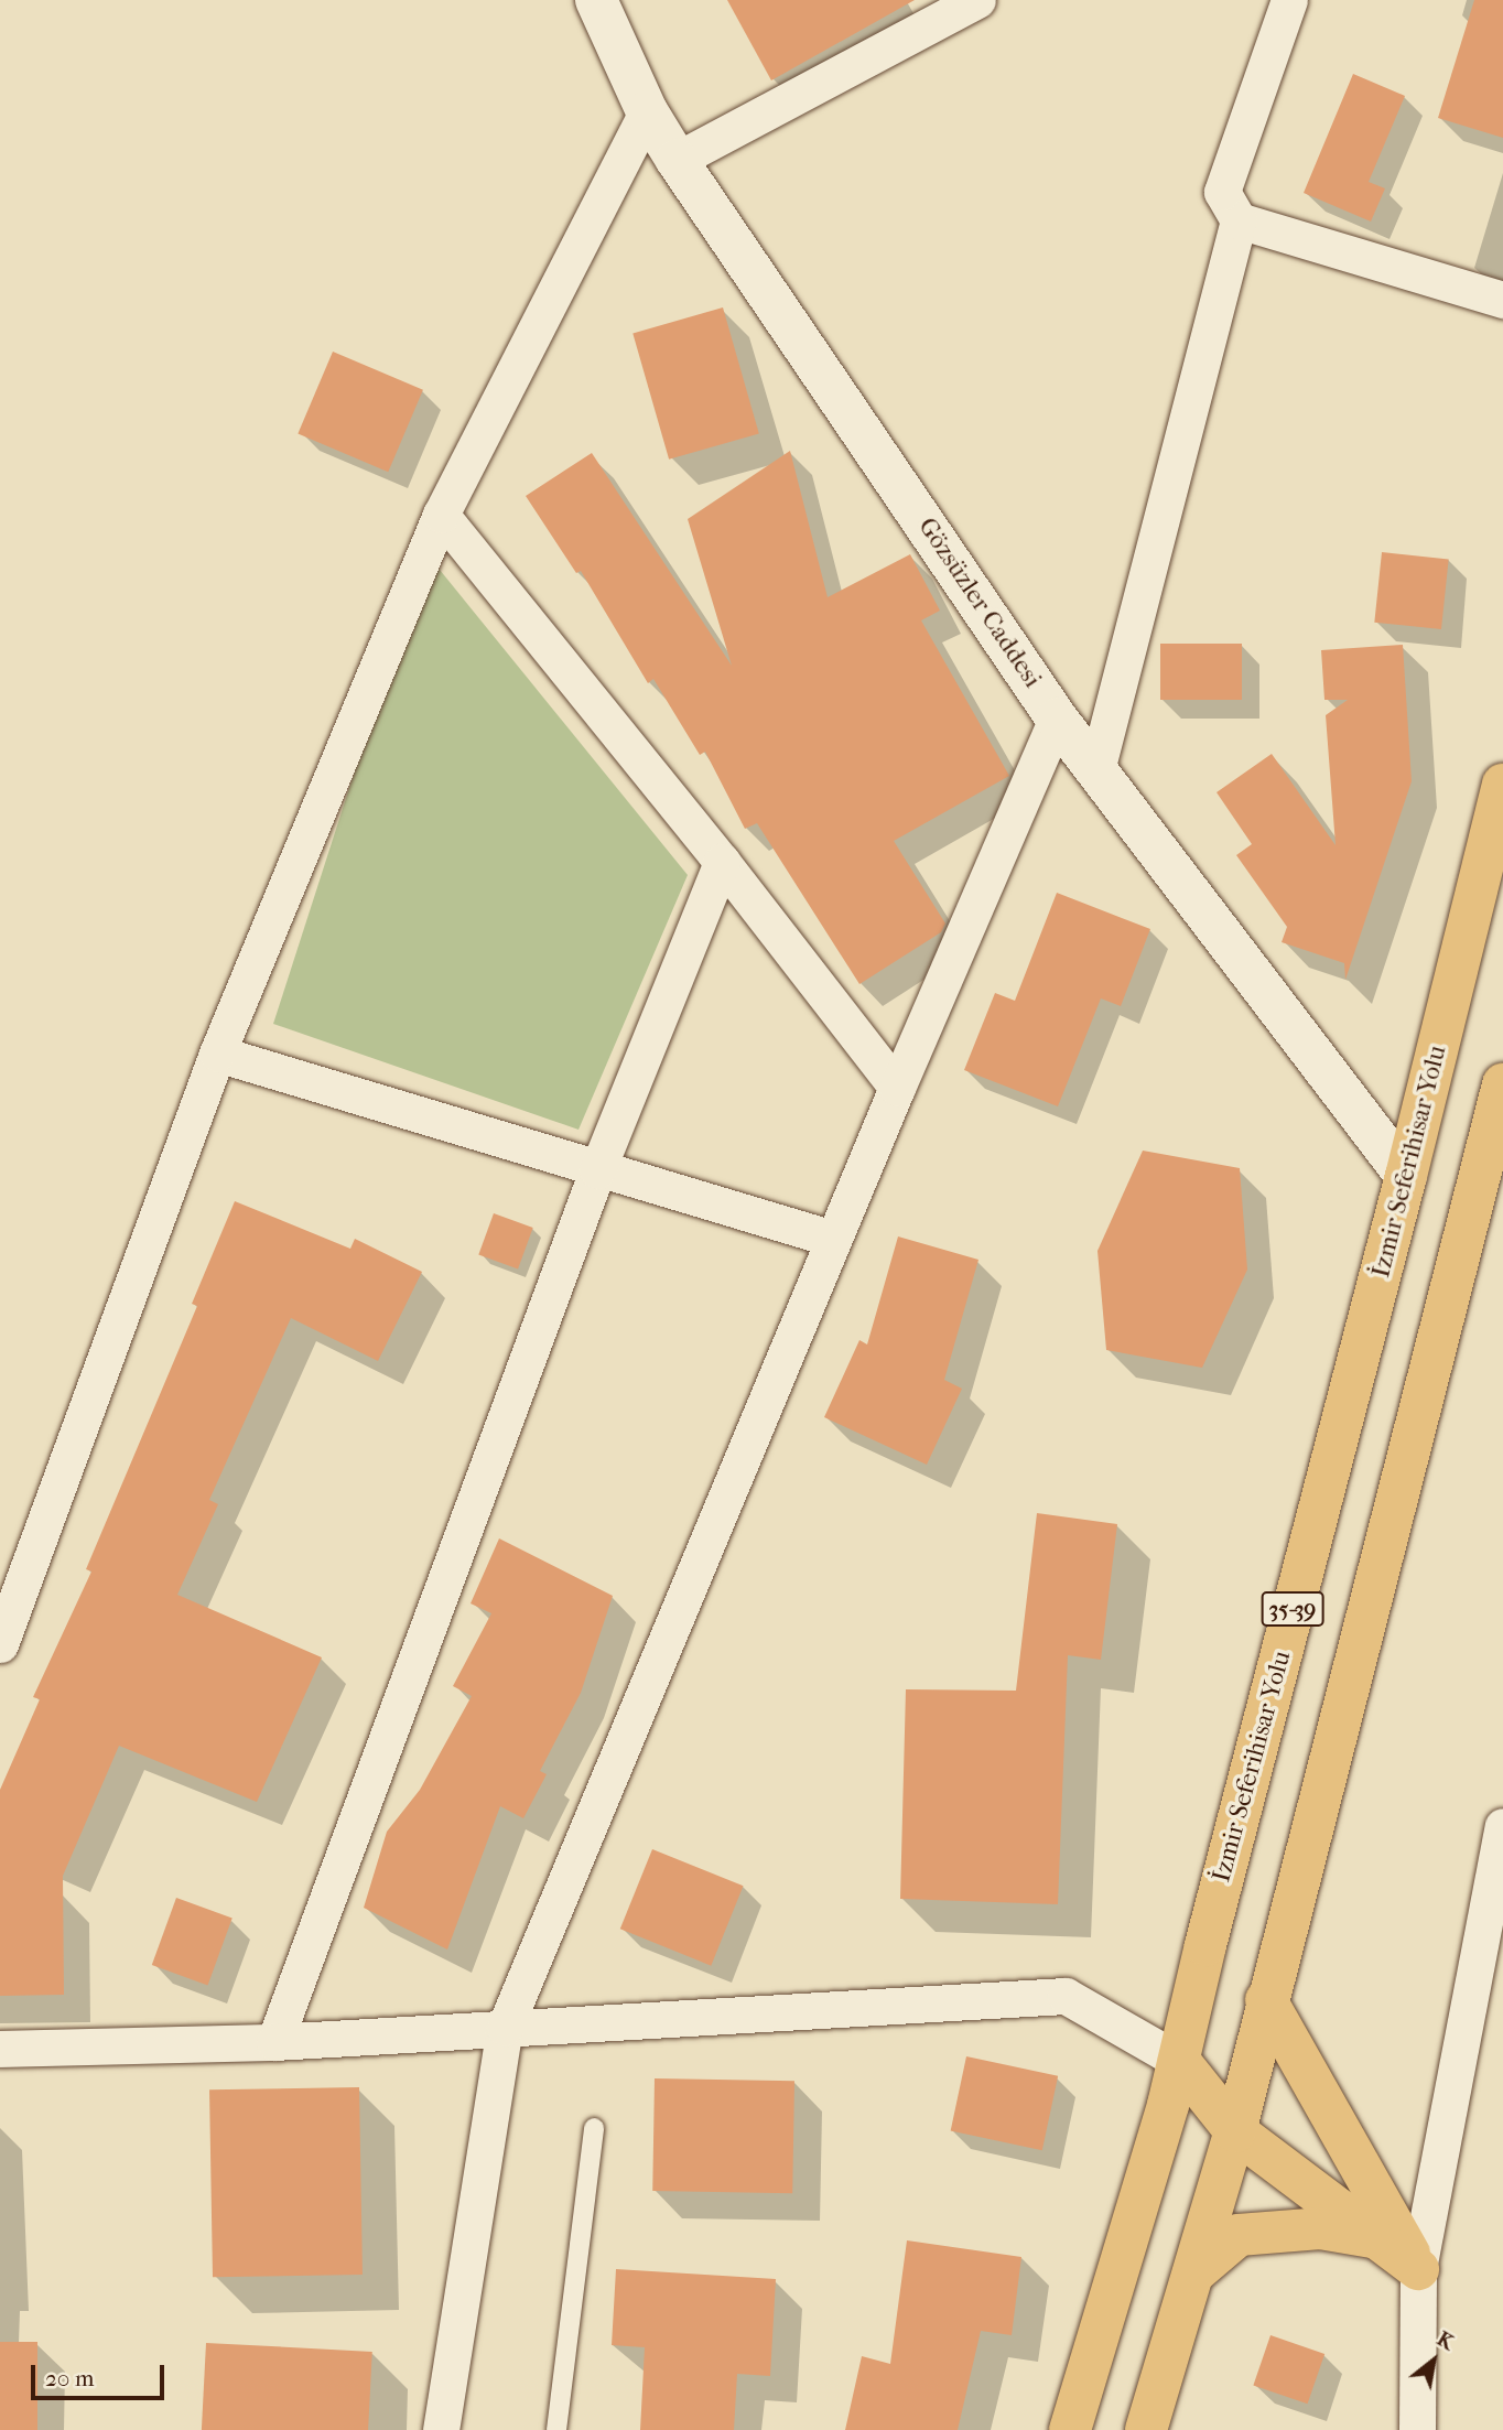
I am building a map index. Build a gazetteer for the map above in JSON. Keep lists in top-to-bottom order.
{
  "streets": {
    "main road": ["İzmir Seferihisar Yolu", "35-39"],
    "street": ["Gözsüzler Caddesi"]
  },
  "crossings": [
    ["Gözsüzler Caddesi", "İzmir Seferihisar Yolu"]
  ],
  "scale_bar": "20 m",
  "north": "top right"
}
